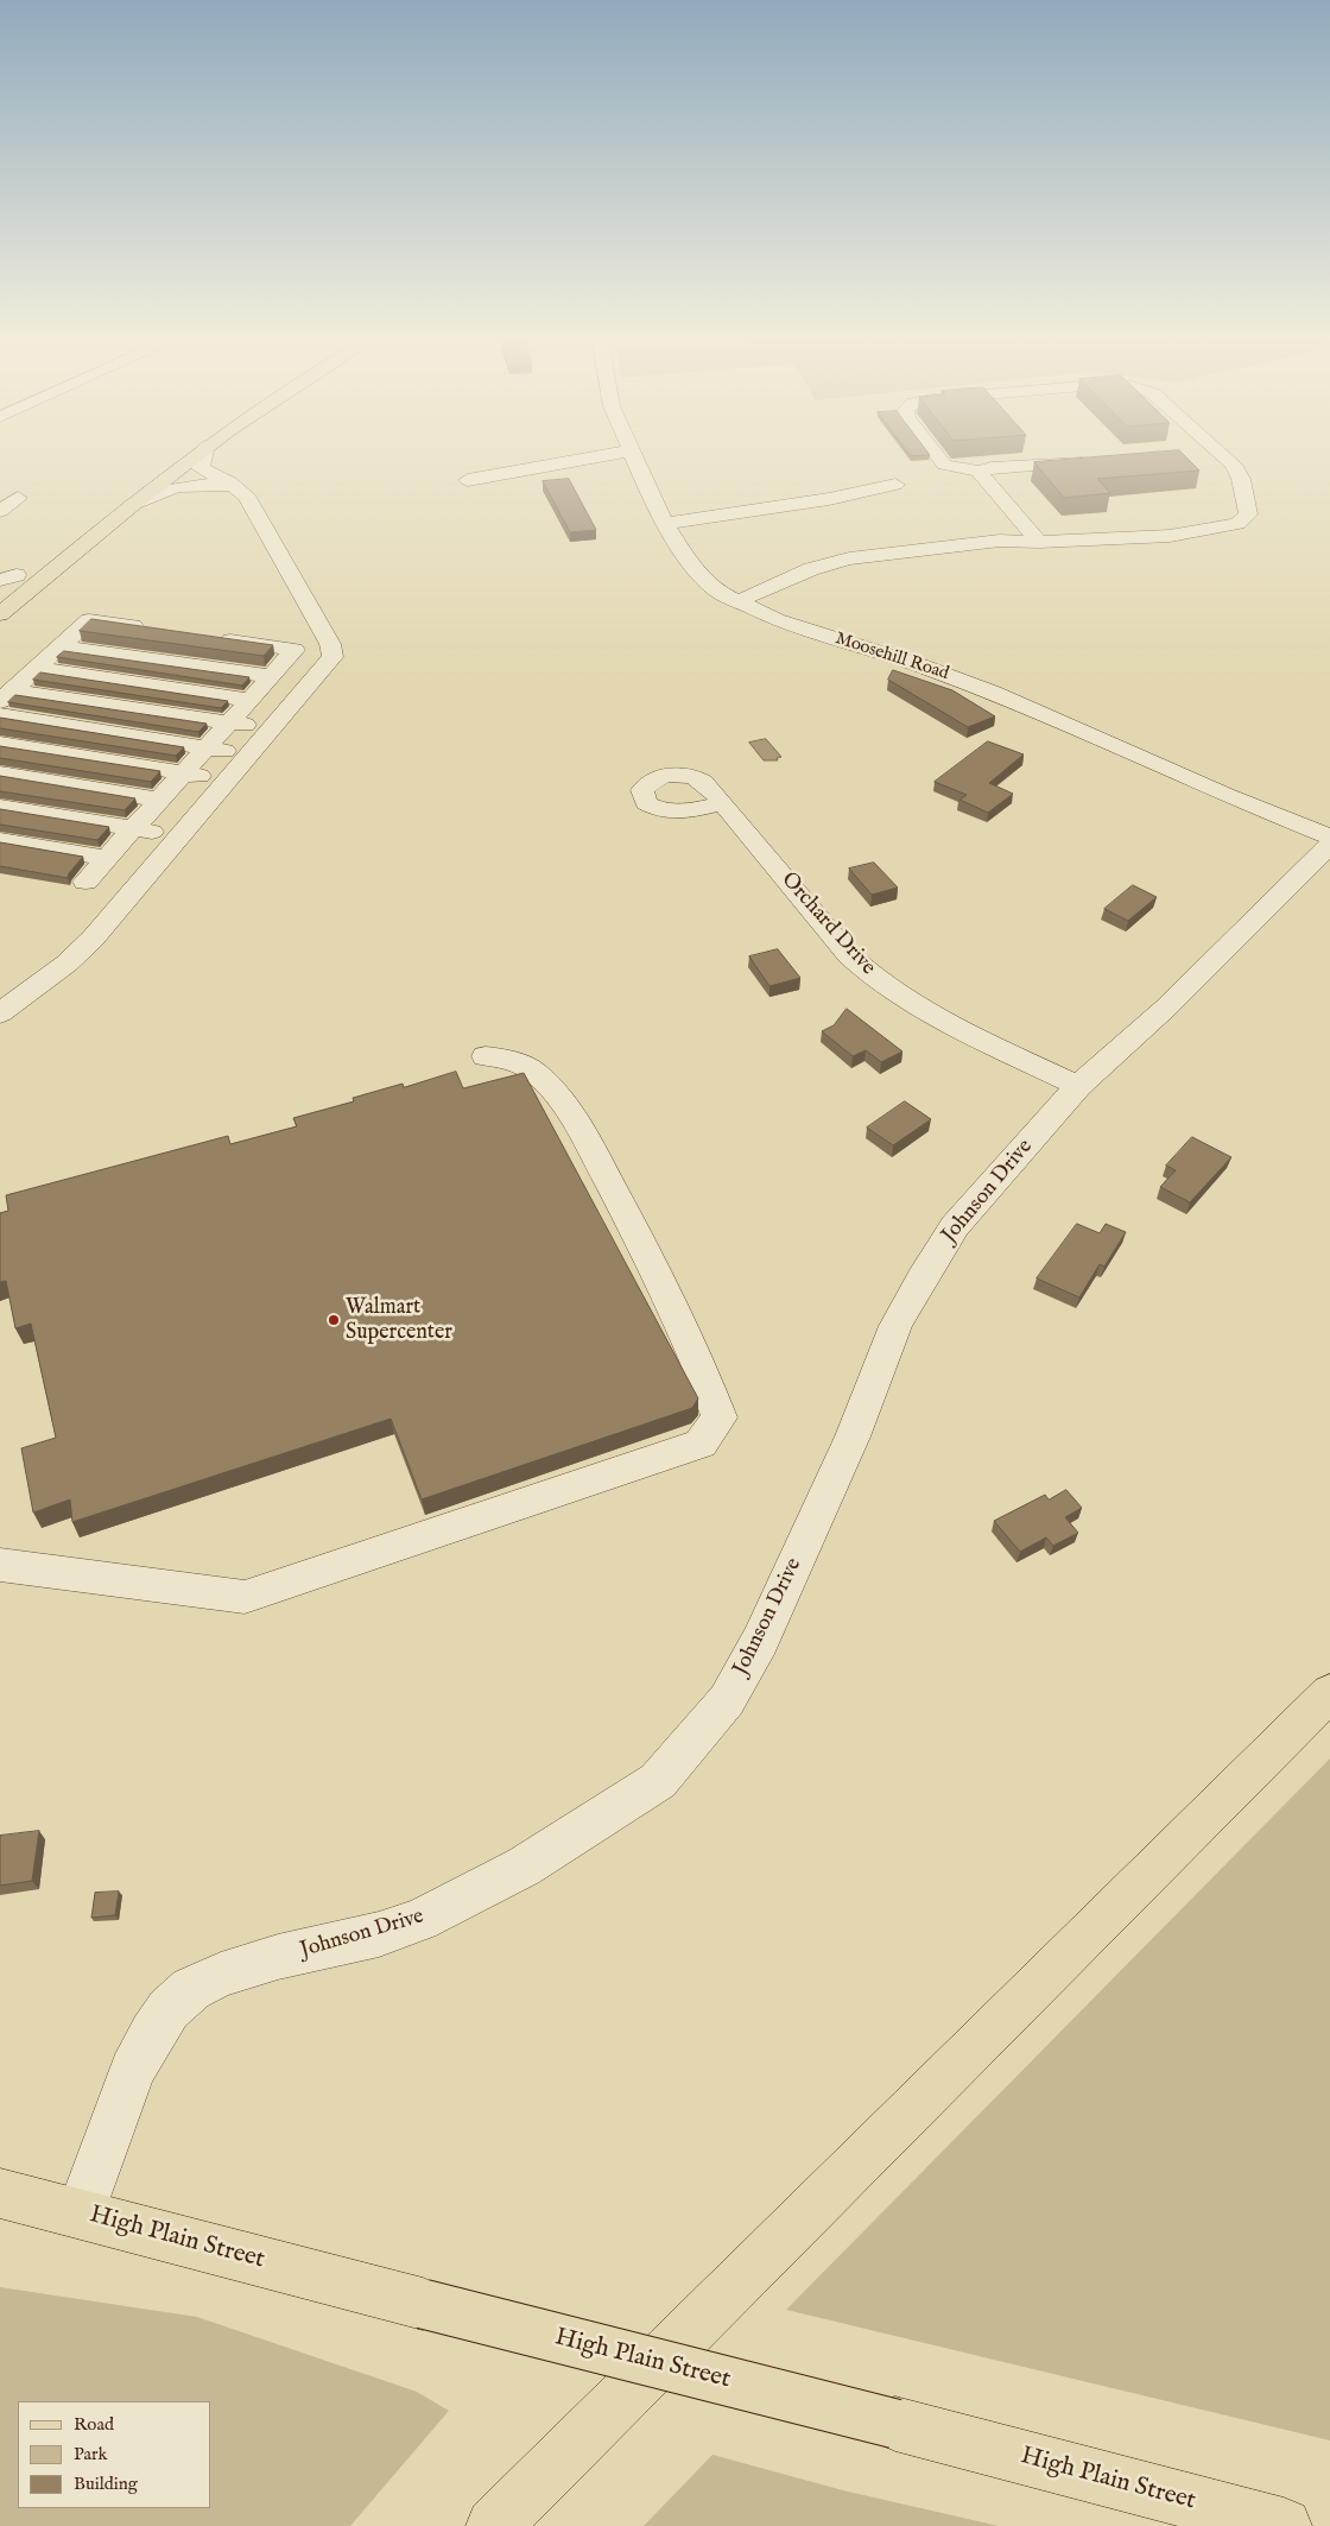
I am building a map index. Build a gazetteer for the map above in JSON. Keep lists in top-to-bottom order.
{
  "streets": {
    "main road": ["High Plain Street"],
    "street": ["Moosehill Road", "Orchard Drive", "Johnson Drive"]
  },
  "crossings": [
    ["Orchard Drive", "Johnson Drive"],
    ["Johnson Drive", "High Plain Street"]
  ],
  "places": ["Walmart Supercenter"],
  "legend": ["Road", "Park", "Building"]
}
